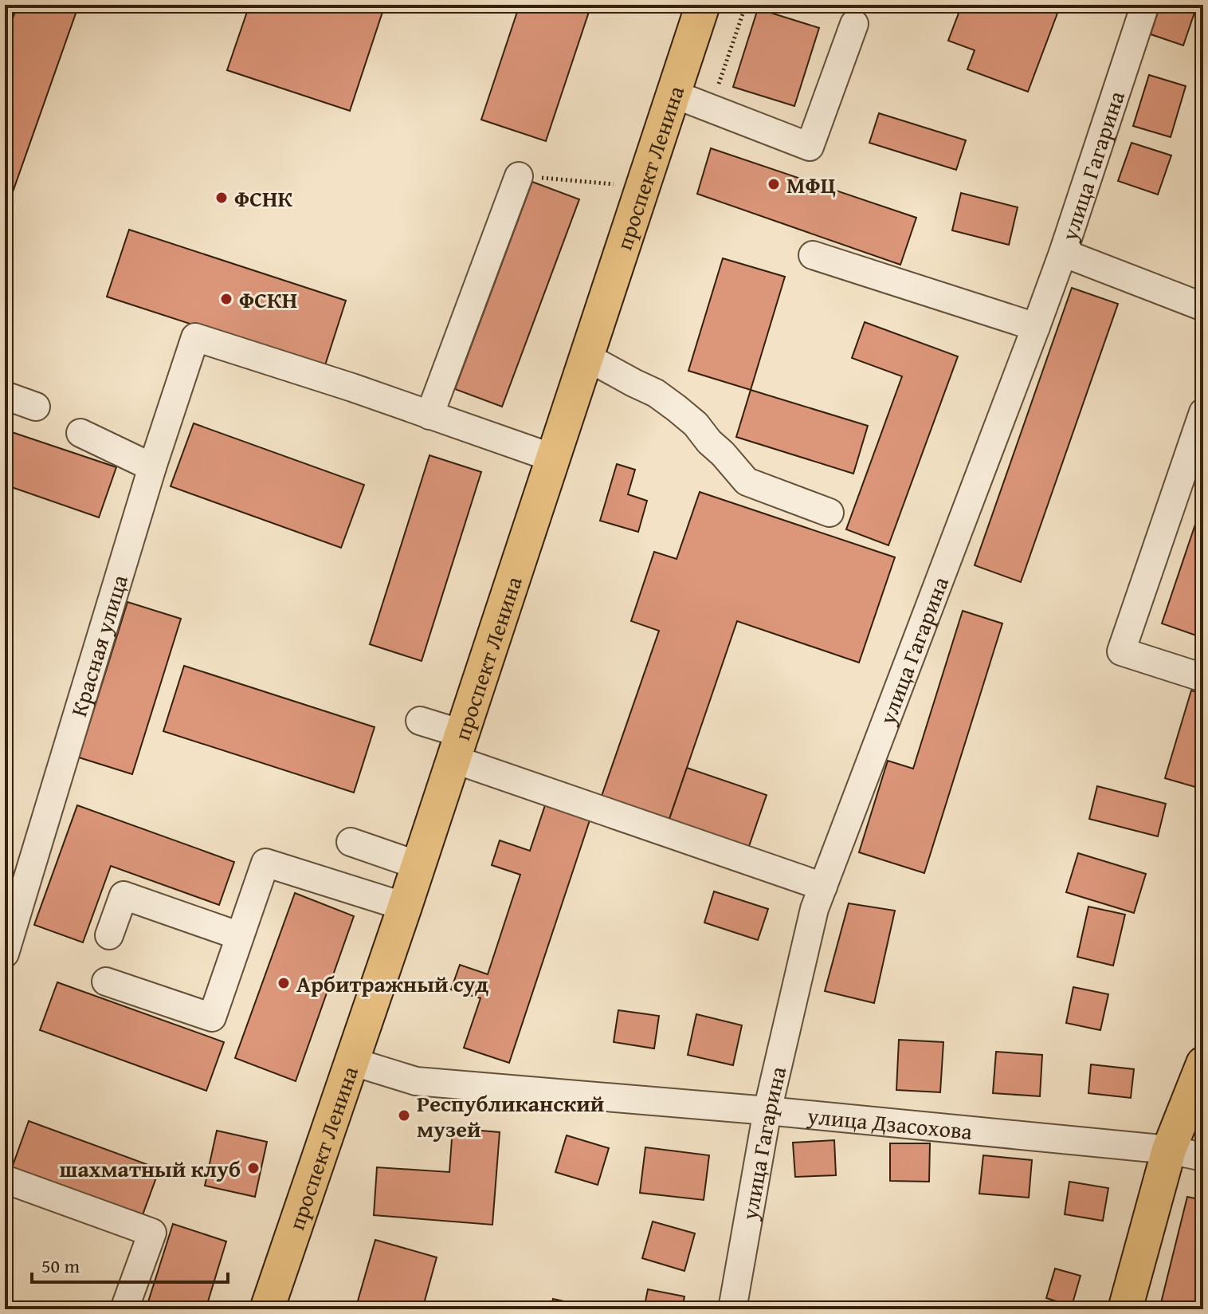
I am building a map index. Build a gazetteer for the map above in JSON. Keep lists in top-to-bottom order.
{
  "streets": {
    "main road": ["проспект Ленина"],
    "street": ["улица Гагарина", "Красная улица", "улица Дзасохова"]
  },
  "crossings": [
    ["улица Гагарина", "улица Дзасохова"],
    ["проспект Ленина", "улица Дзасохова"]
  ],
  "places": [
    "МФЦ",
    "ФСНК",
    "ФСКН",
    "Арбитражный суд",
    "Республиканский музей",
    "шахматный клуб"
  ],
  "scale_bar": "50 m"
}
